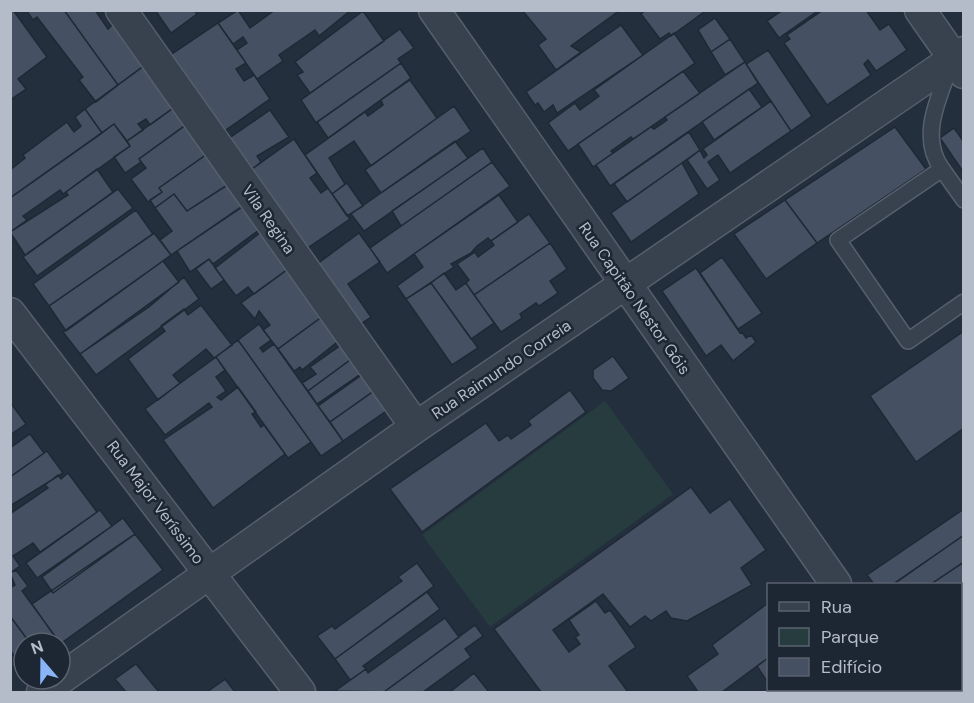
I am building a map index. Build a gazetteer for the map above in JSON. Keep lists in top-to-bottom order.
{
  "streets": {
    "street": [
      "Vila Regina",
      "Rua Capitão Nestor Góis",
      "Rua Raimundo Correia",
      "Rua Major Veríssimo"
    ]
  },
  "crossings": [
    ["Vila Regina", "Rua Raimundo Correia"],
    ["Rua Capitão Nestor Góis", "Rua Raimundo Correia"],
    ["Rua Raimundo Correia", "Rua Major Veríssimo"]
  ],
  "legend": ["Rua", "Parque", "Edifício"],
  "north": "top"
}
